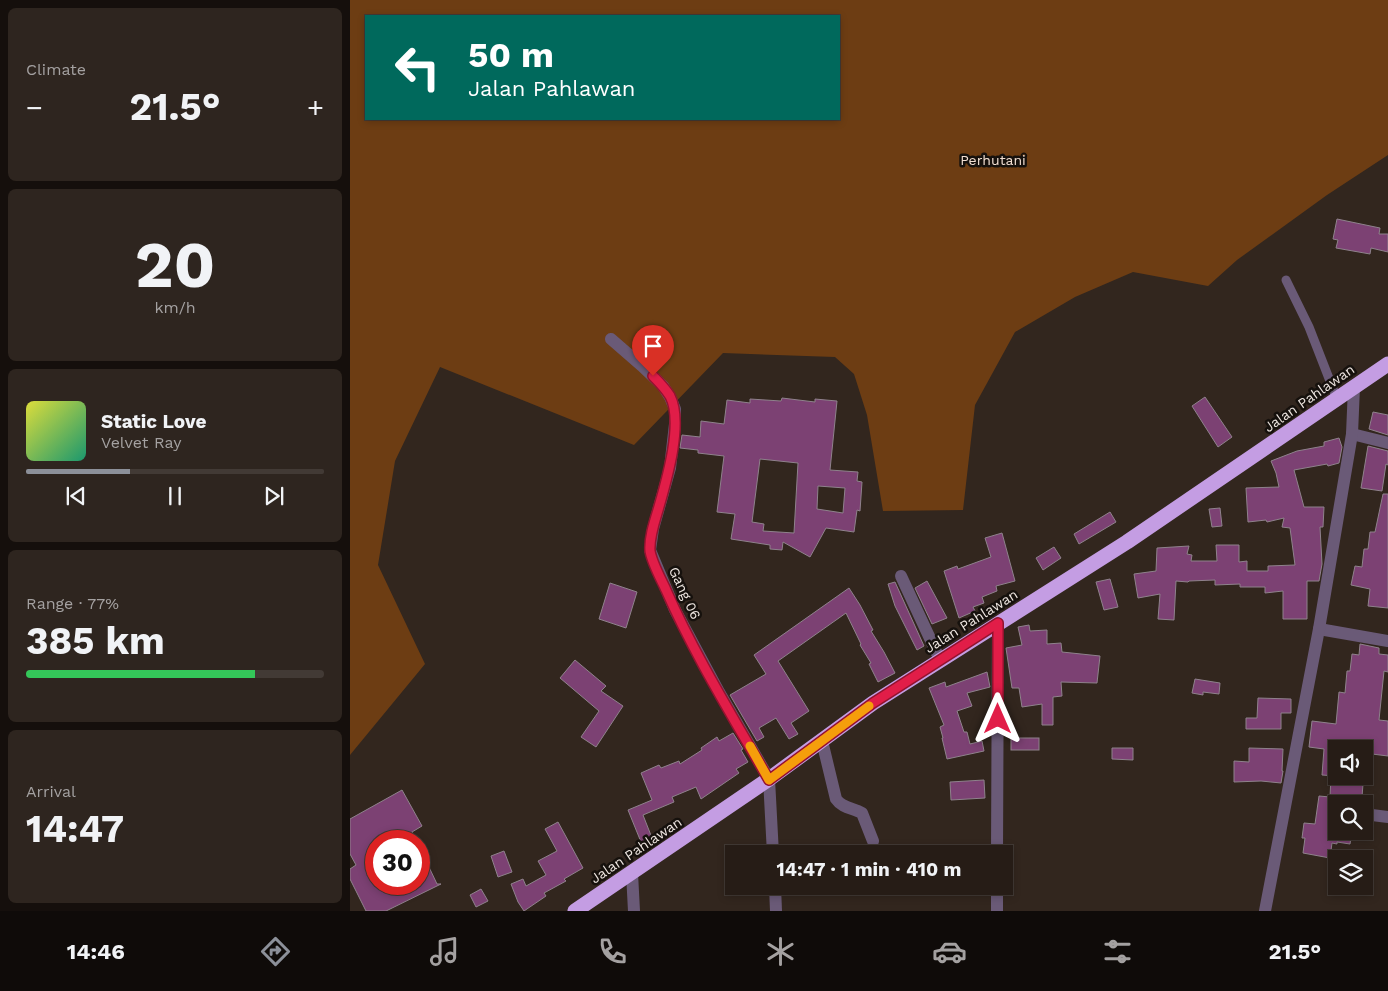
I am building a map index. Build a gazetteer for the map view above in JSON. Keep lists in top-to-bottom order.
{
  "streets": {
    "highway": ["Jalan Pahlawan"],
    "street": ["Gang 06"]
  },
  "crossings": [
    ["Jalan Pahlawan", "Gang 06"]
  ],
  "parks": ["Perhutani"],
  "page": {
    "tile": [
      "Climate",
      ["20", "km/h"],
      ["Range · 77%", "385 km"],
      ["Arrival", "14:47"]
    ],
    "turn": ["50 m", "Jalan Pahlawan"],
    "heat": ["−", "21.5°", "+"],
    "song": ["Static Love", "Velvet Ray"],
    "limit": "30",
    "trip": "14:47 · 1 min · 410 m",
    "tabs": ["14:46", "21.5°"]
  }
}
